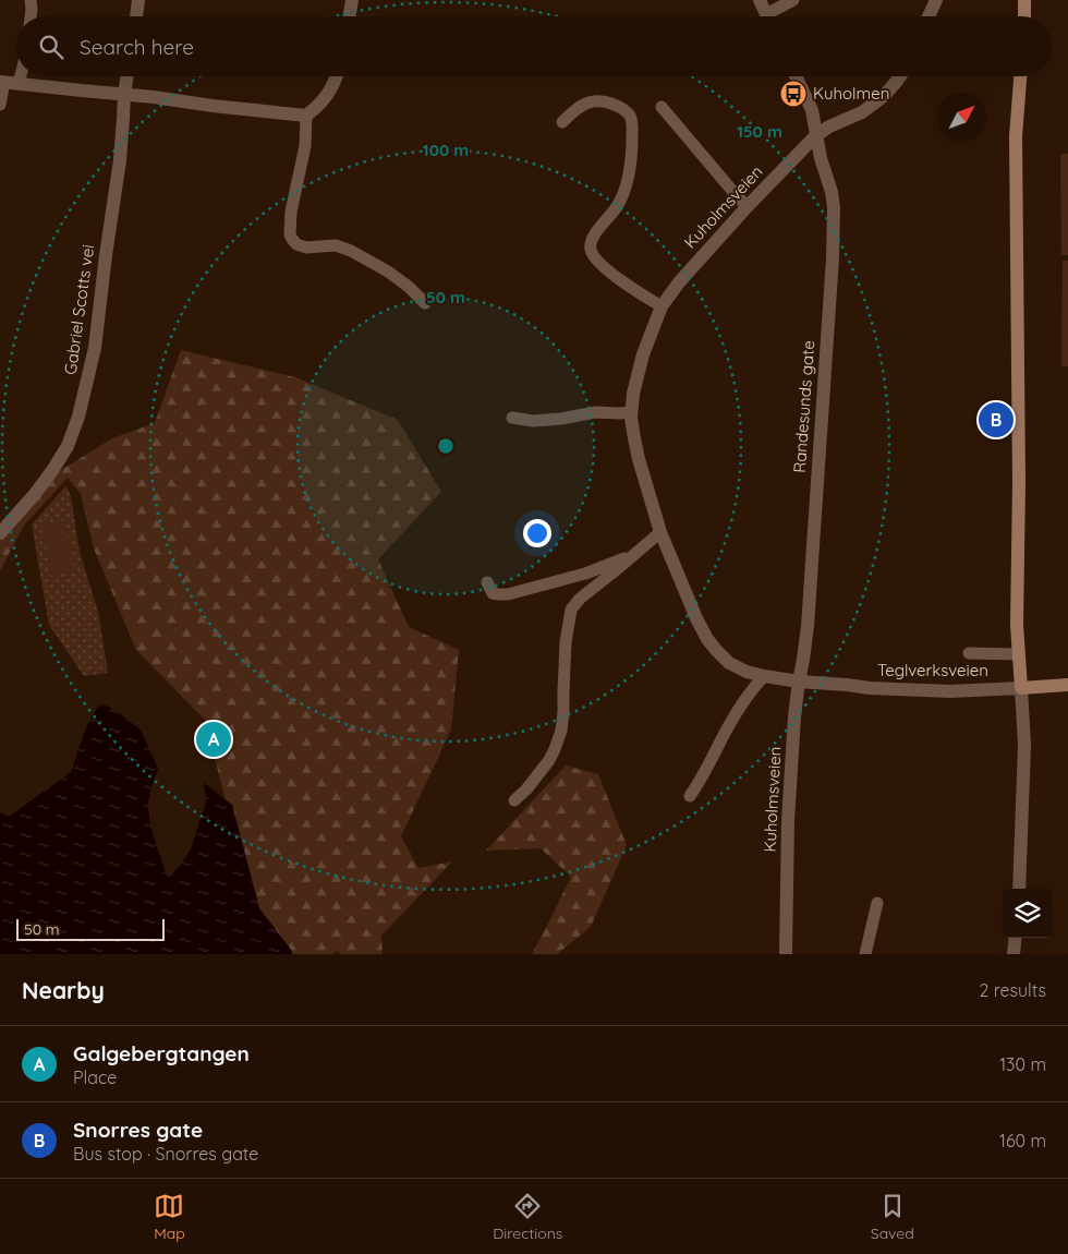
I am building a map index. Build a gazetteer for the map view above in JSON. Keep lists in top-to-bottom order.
{
  "streets": {
    "street": [
      "Kuholmsveien",
      "Gabriel Scotts vei",
      "Randesunds gate",
      "Teglverksveien"
    ]
  },
  "crossings": [
    ["Kuholmsveien", "Randesunds gate"],
    ["Kuholmsveien", "Teglverksveien"],
    ["Randesunds gate", "Teglverksveien"]
  ],
  "places": {
    "bus stop": ["Kuholmen"]
  },
  "scale_bar": "50 m",
  "north": "top right",
  "page": {
    "search": "Search here",
    "pins": ["B", "A"],
    "scale": "50 m",
    "heading": ["Nearby", "2 results"],
    "list": [
      {
        "mark": "A",
        "name": "Galgebergtangen",
        "note": "Place",
        "value": "130 m"
      },
      {
        "mark": "B",
        "name": "Snorres gate",
        "note": "Bus stop · Snorres gate",
        "value": "160 m"
      }
    ],
    "nav": ["Map", "Directions", "Saved"]
  },
  "rings": ["150 m", "100 m", "50 m"]
}
